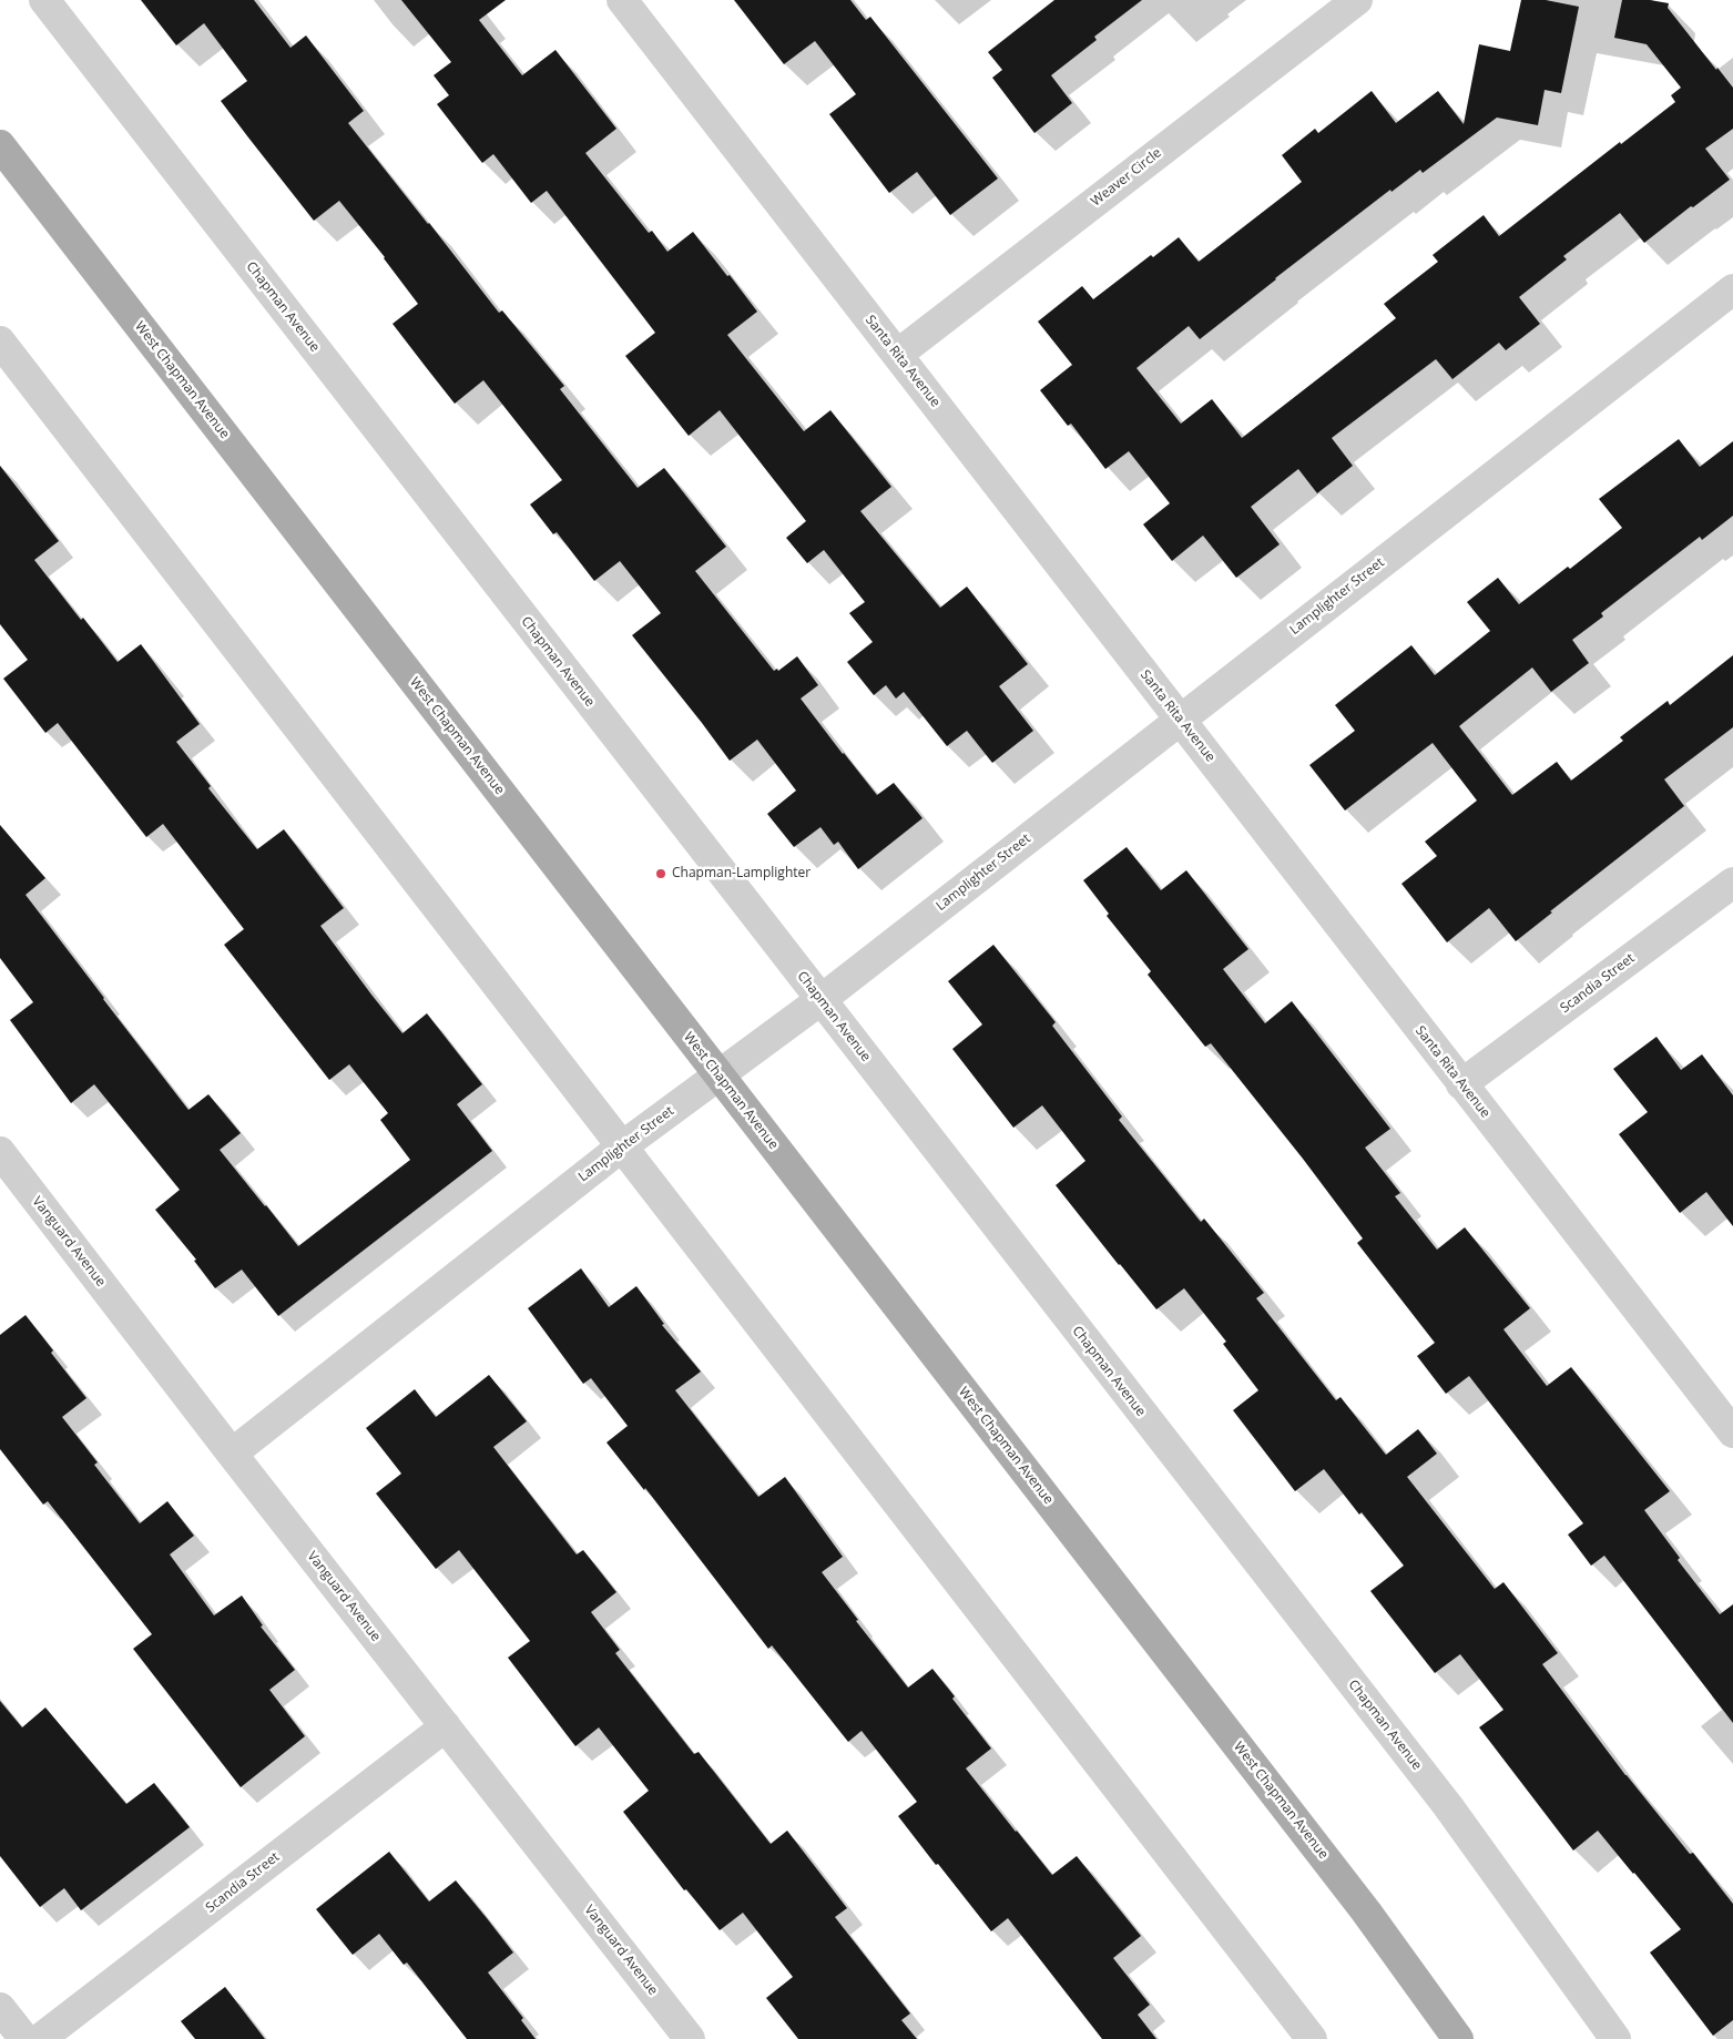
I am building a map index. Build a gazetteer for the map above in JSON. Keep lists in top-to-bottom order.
{
  "streets": {
    "main road": ["West Chapman Avenue"],
    "street": [
      "Weaver Circle",
      "Chapman Avenue",
      "Santa Rita Avenue",
      "Lamplighter Street",
      "Scandia Street",
      "Vanguard Avenue"
    ]
  },
  "crossings": [
    ["Weaver Circle", "Santa Rita Avenue"],
    ["Chapman Avenue", "Lamplighter Street"],
    ["Santa Rita Avenue", "Lamplighter Street"],
    ["Santa Rita Avenue", "Scandia Street"],
    ["West Chapman Avenue", "Lamplighter Street"],
    ["Lamplighter Street", "Vanguard Avenue"],
    ["Scandia Street", "Vanguard Avenue"]
  ],
  "places": ["Chapman-Lamplighter"]
}
